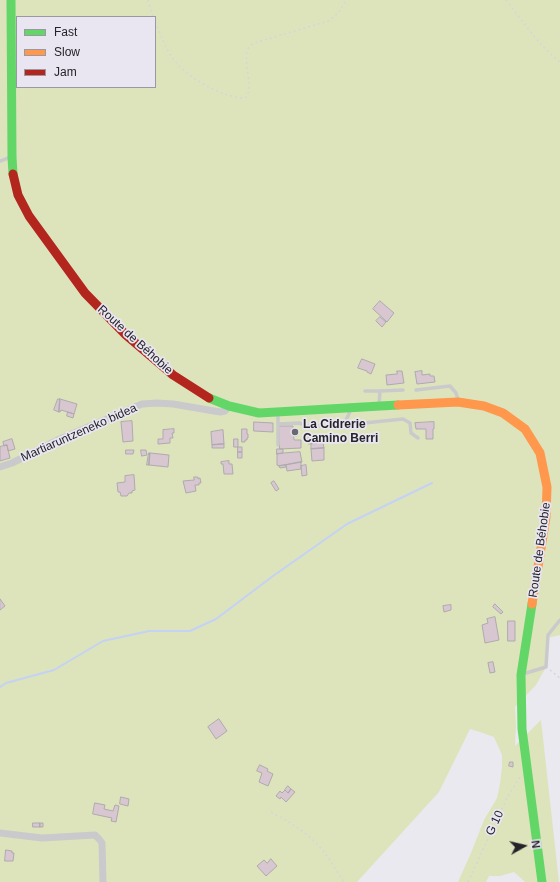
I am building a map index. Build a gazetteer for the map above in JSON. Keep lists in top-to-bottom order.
{
  "streets": {
    "main road": ["Route de Béhobie"],
    "street": ["Martiaruntzeneko bidea"],
    "path": ["G 10"]
  },
  "crossings": [
    ["Route de Béhobie", "Martiaruntzeneko bidea"],
    ["Route de Béhobie", "G 10"]
  ],
  "places": ["La Cidrerie Camino Berri"],
  "legend": ["Fast", "Slow", "Jam"],
  "north": "right"
}
